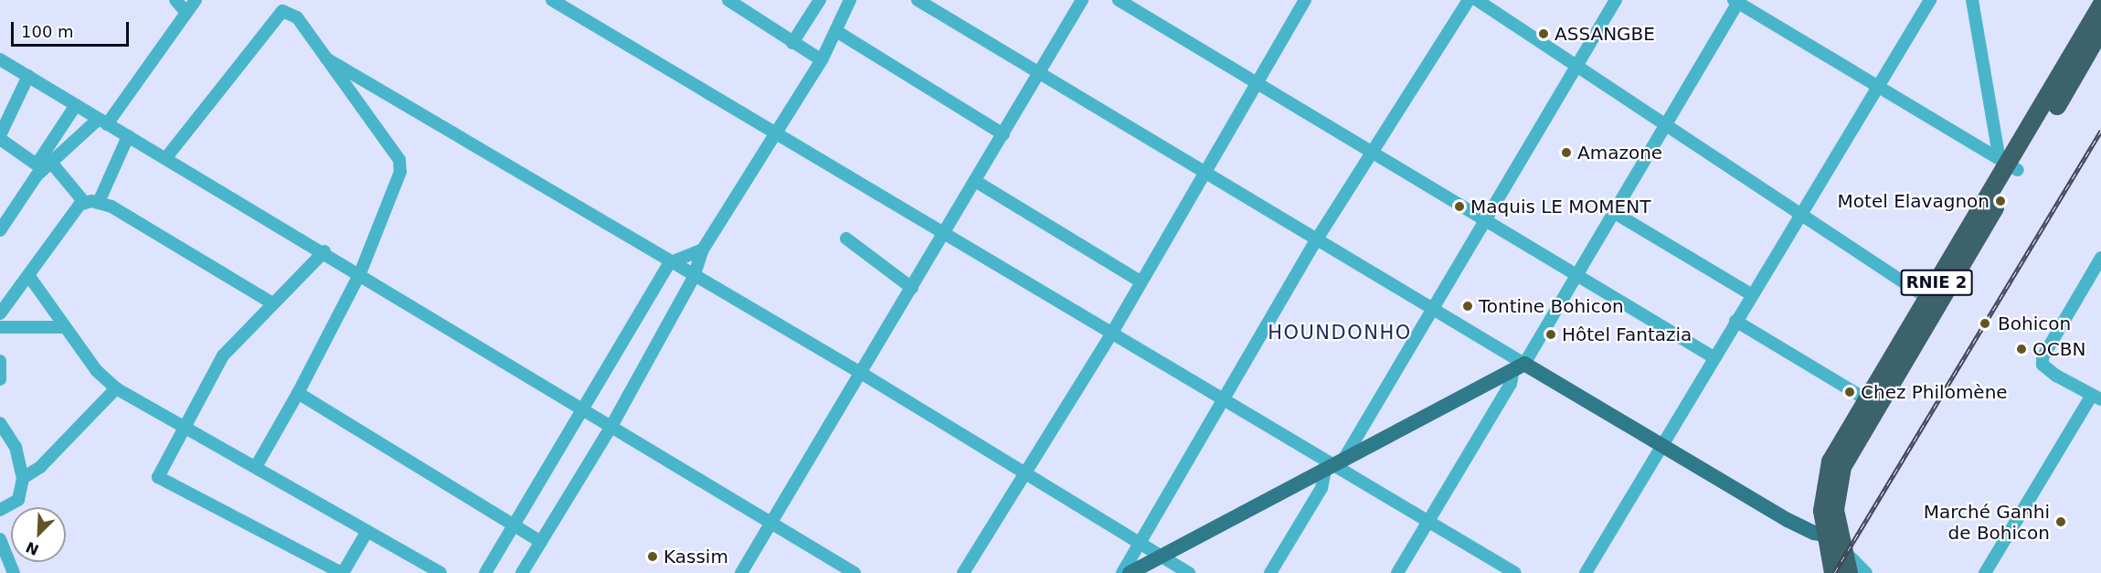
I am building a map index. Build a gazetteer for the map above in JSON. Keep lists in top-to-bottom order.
{
  "streets": {
    "highway": ["RNIE 2"]
  },
  "districts": ["HOUNDONHO"],
  "places": [
    "ASSANGBE",
    "Amazone",
    "Motel Elavagnon",
    "Maquis LE MOMENT",
    "Tontine Bohicon",
    "Bohicon",
    "Hôtel Fantazia",
    "OCBN",
    "Chez Philomène",
    "Marché Ganhi de Bohicon",
    "Kassim"
  ],
  "scale_bar": "100 m",
  "north": "bottom left"
}
